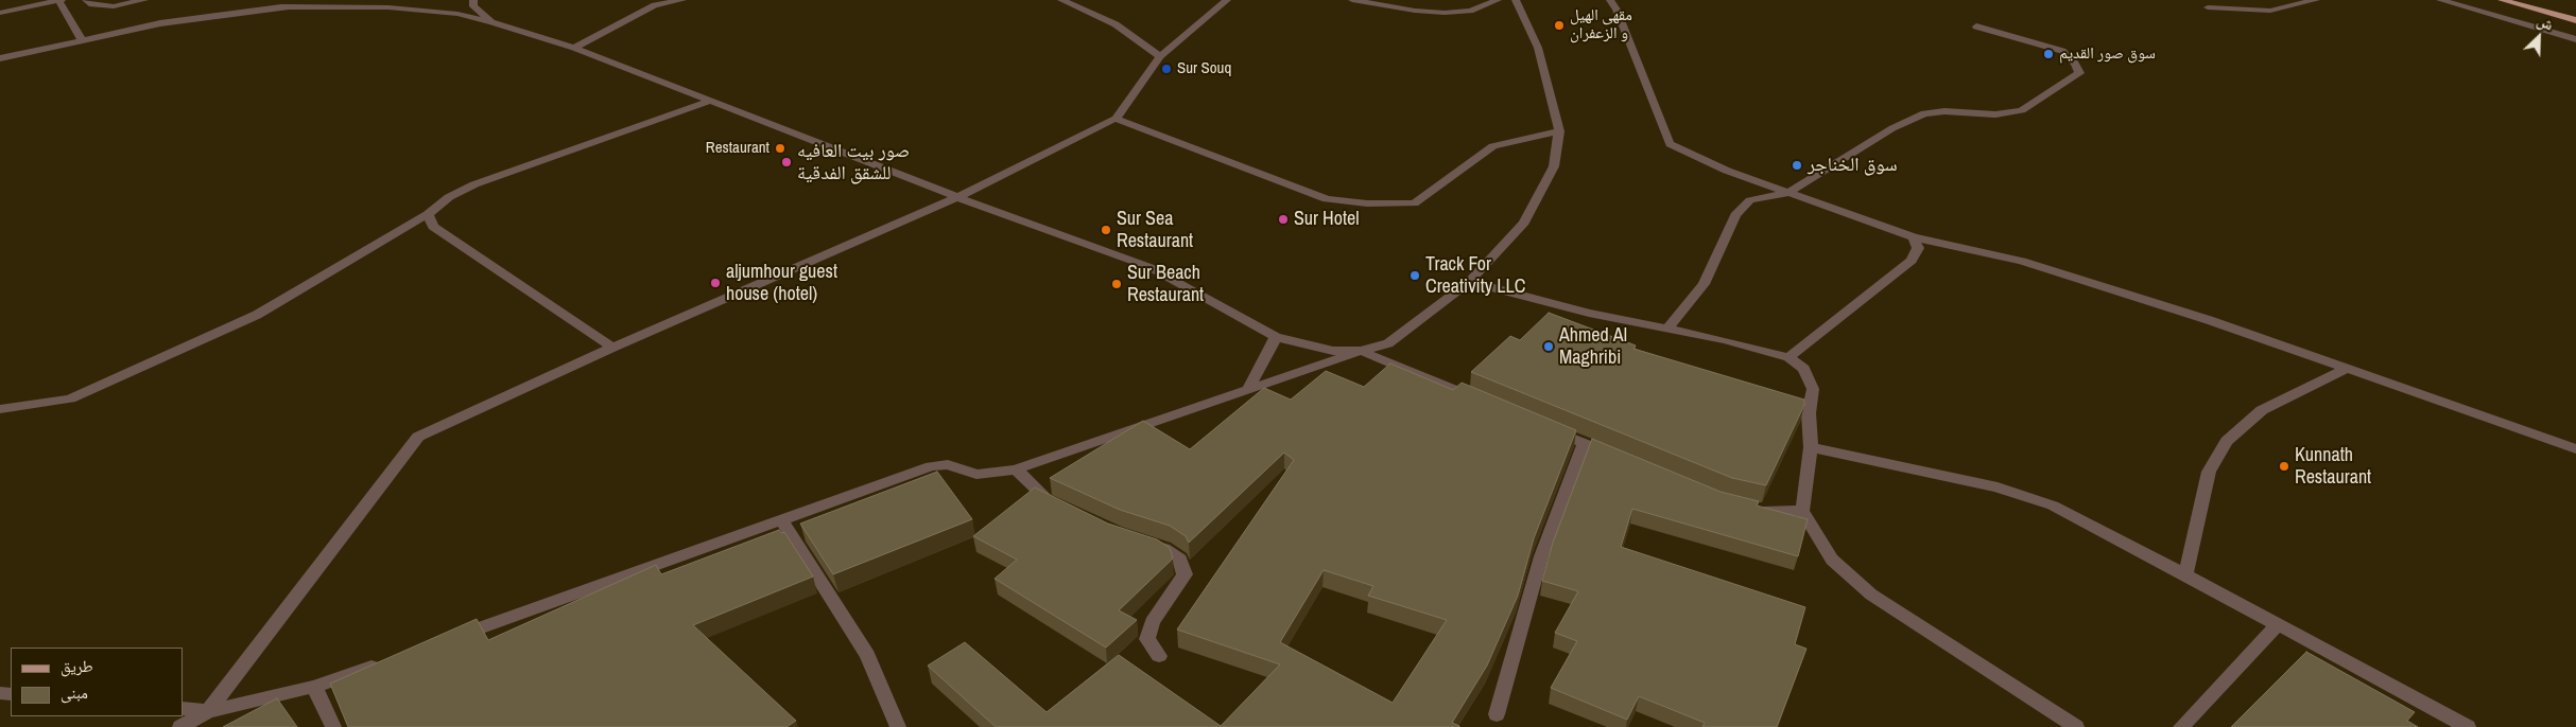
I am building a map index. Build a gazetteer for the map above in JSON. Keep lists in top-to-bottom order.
{
  "places": [
    "مقهى الهيل و الزعفران",
    "سوق صور القديم",
    "Sur Souq",
    "Restaurant",
    "صور بيت العافيه للشقق الفدقية",
    "سوق الخناجر",
    "Sur Hotel",
    "Sur Sea Restaurant",
    "Track For Creativity LLC",
    "aljumhour guest house (hotel)",
    "Sur Beach Restaurant",
    "Ahmed Al Maghribi",
    "Kunnath Restaurant"
  ],
  "legend": ["طريق", "مبنى"],
  "north": "top right"
}
